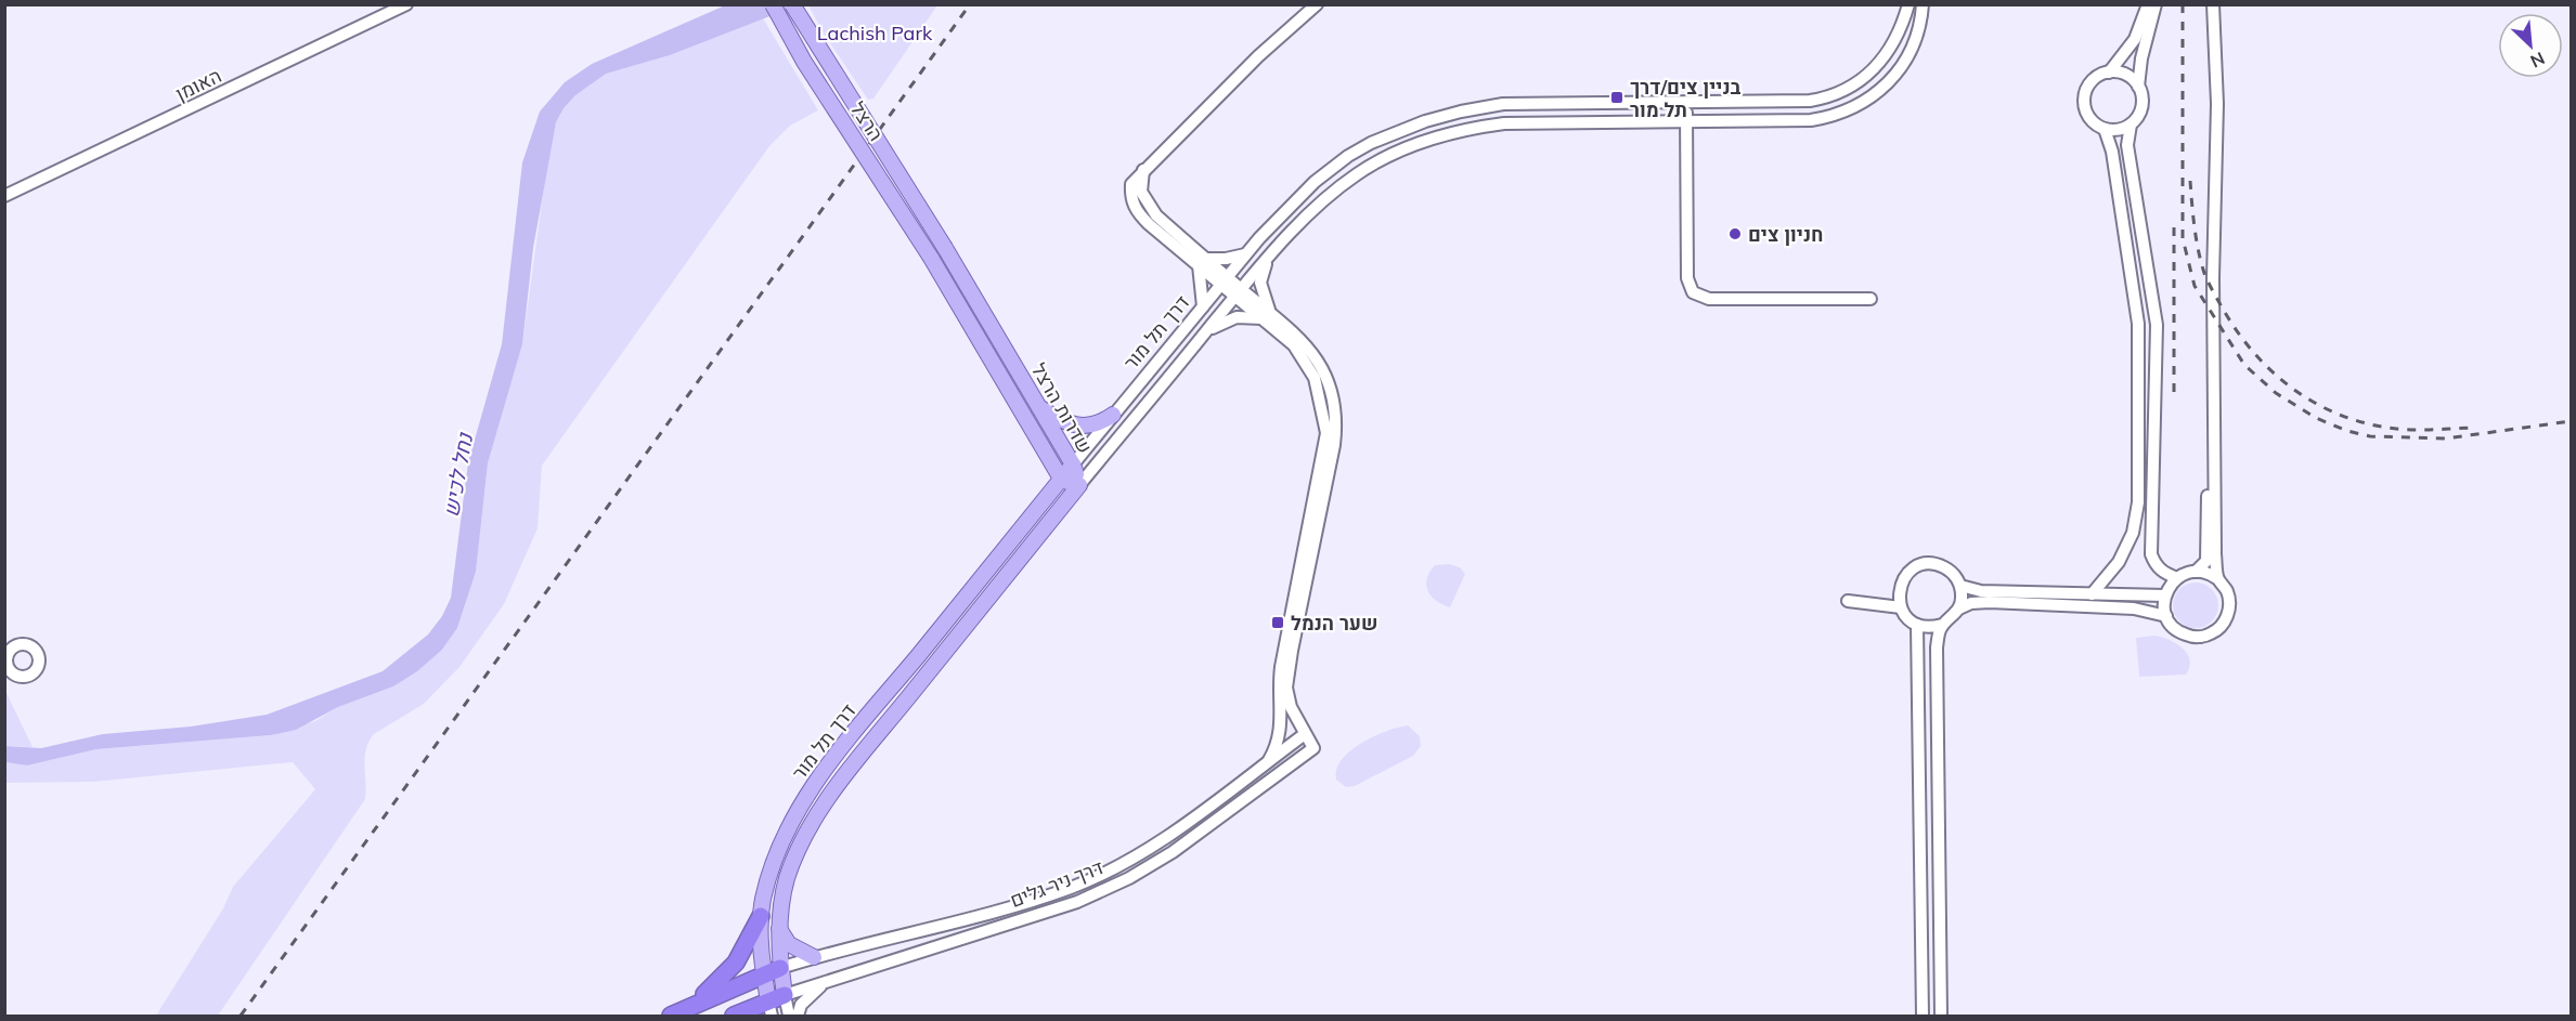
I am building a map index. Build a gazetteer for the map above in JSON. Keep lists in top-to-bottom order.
{
  "streets": {
    "main road": ["הרצל", "דרך תל מור", "שדרות הרצל"],
    "street": ["האומן", "דרך ניר גלים"]
  },
  "crossings": [
    ["הרצל", "שדרות הרצל"],
    ["דרך תל מור", "שדרות הרצל"],
    ["דרך תל מור", "דרך ניר גלים"]
  ],
  "water": ["נחל לכיש"],
  "parks": ["Lachish Park"],
  "places": {
    "transit": ["בניין צים/דרך תל מור", "שער הנמל"],
    "other": ["חניון צים"]
  },
  "north": "bottom right"
}
